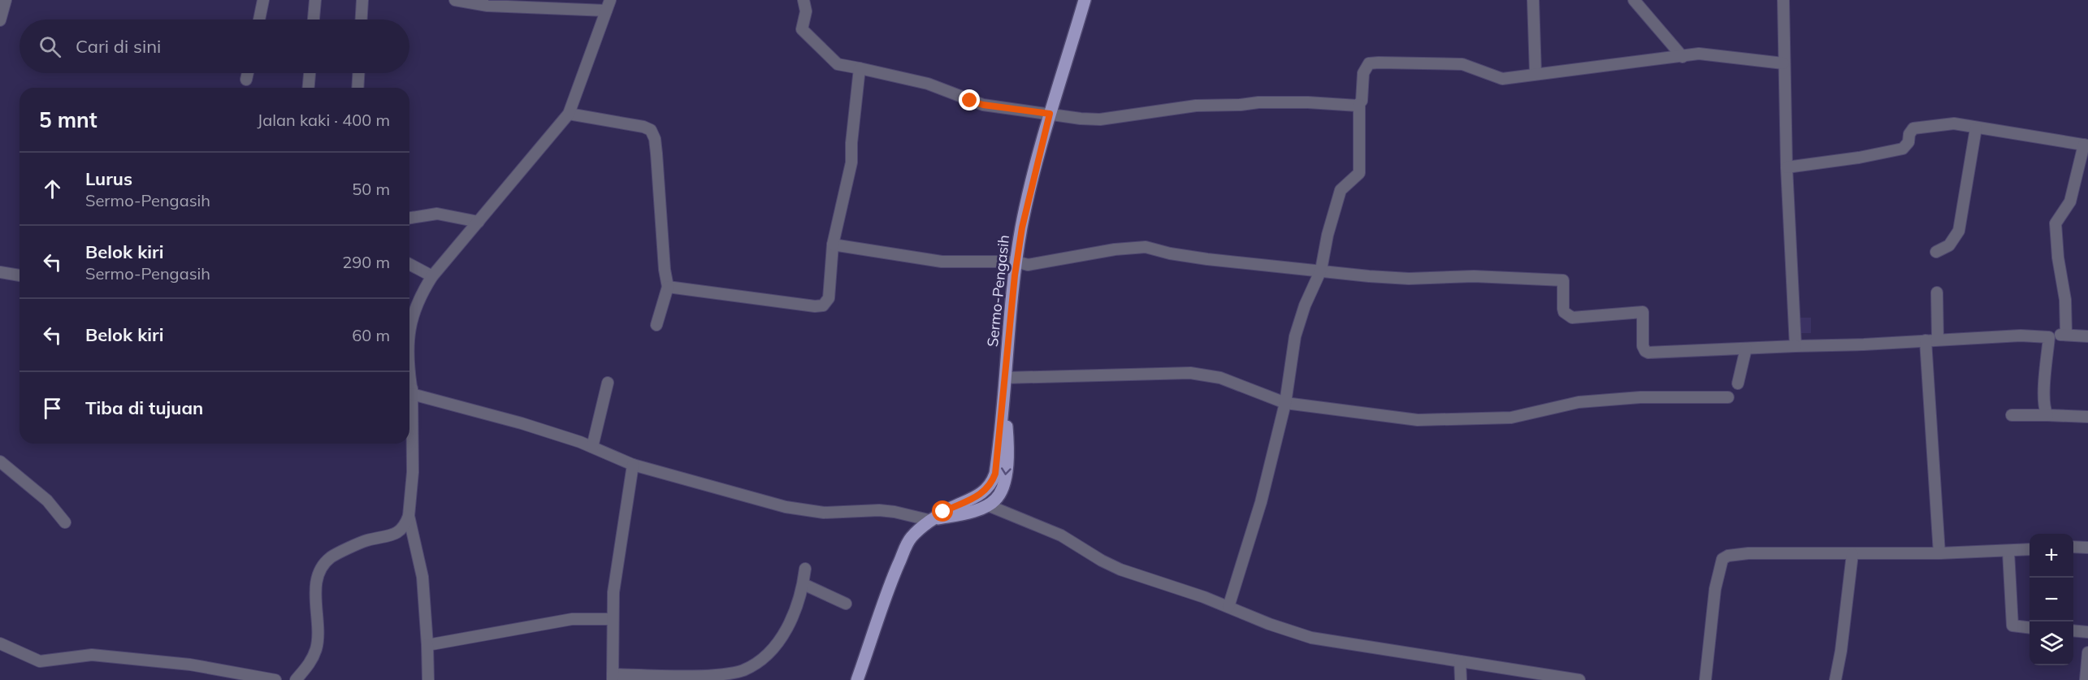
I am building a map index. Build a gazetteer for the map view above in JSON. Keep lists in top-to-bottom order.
{
  "streets": {
    "main road": ["Sermo-Pengasih"]
  },
  "page": {
    "search": "Cari di sini",
    "heading": ["5 mnt", "Jalan kaki · 400 m"],
    "list": [
      ["Lurus", "Sermo-Pengasih", "50 m"],
      ["Belok kiri", "Sermo-Pengasih", "290 m"],
      ["Belok kiri", "60 m"],
      "Tiba di tujuan"
    ],
    "map_buttons": ["+", "−"]
  }
}
